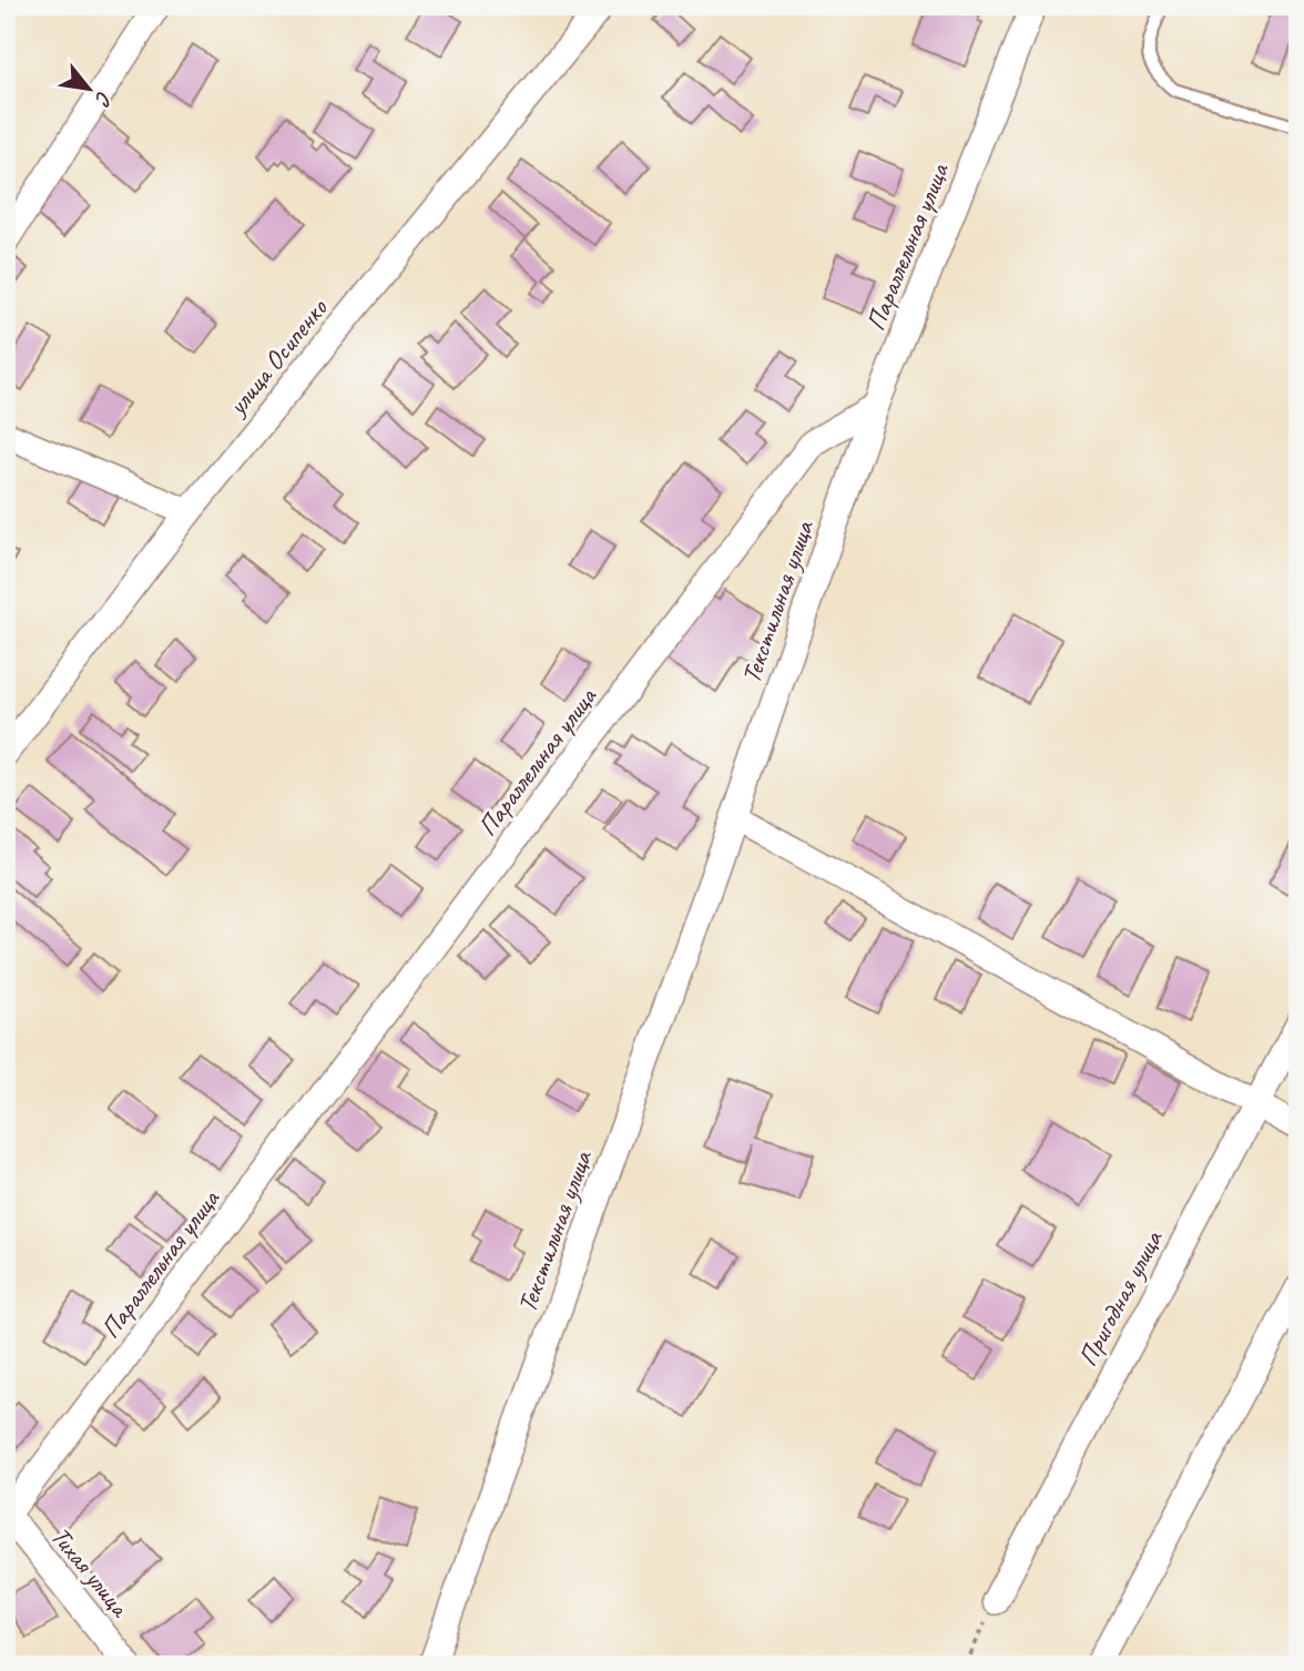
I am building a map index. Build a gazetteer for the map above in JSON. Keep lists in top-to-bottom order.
{
  "streets": {
    "street": [
      "Параллельная улица",
      "улица Осипенко",
      "Текстильная улица",
      "Пригодная улица",
      "Тихая улица"
    ]
  },
  "crossings": [
    ["Параллельная улица", "Текстильная улица"],
    ["Параллельная улица", "Тихая улица"]
  ],
  "north": "bottom right"
}
